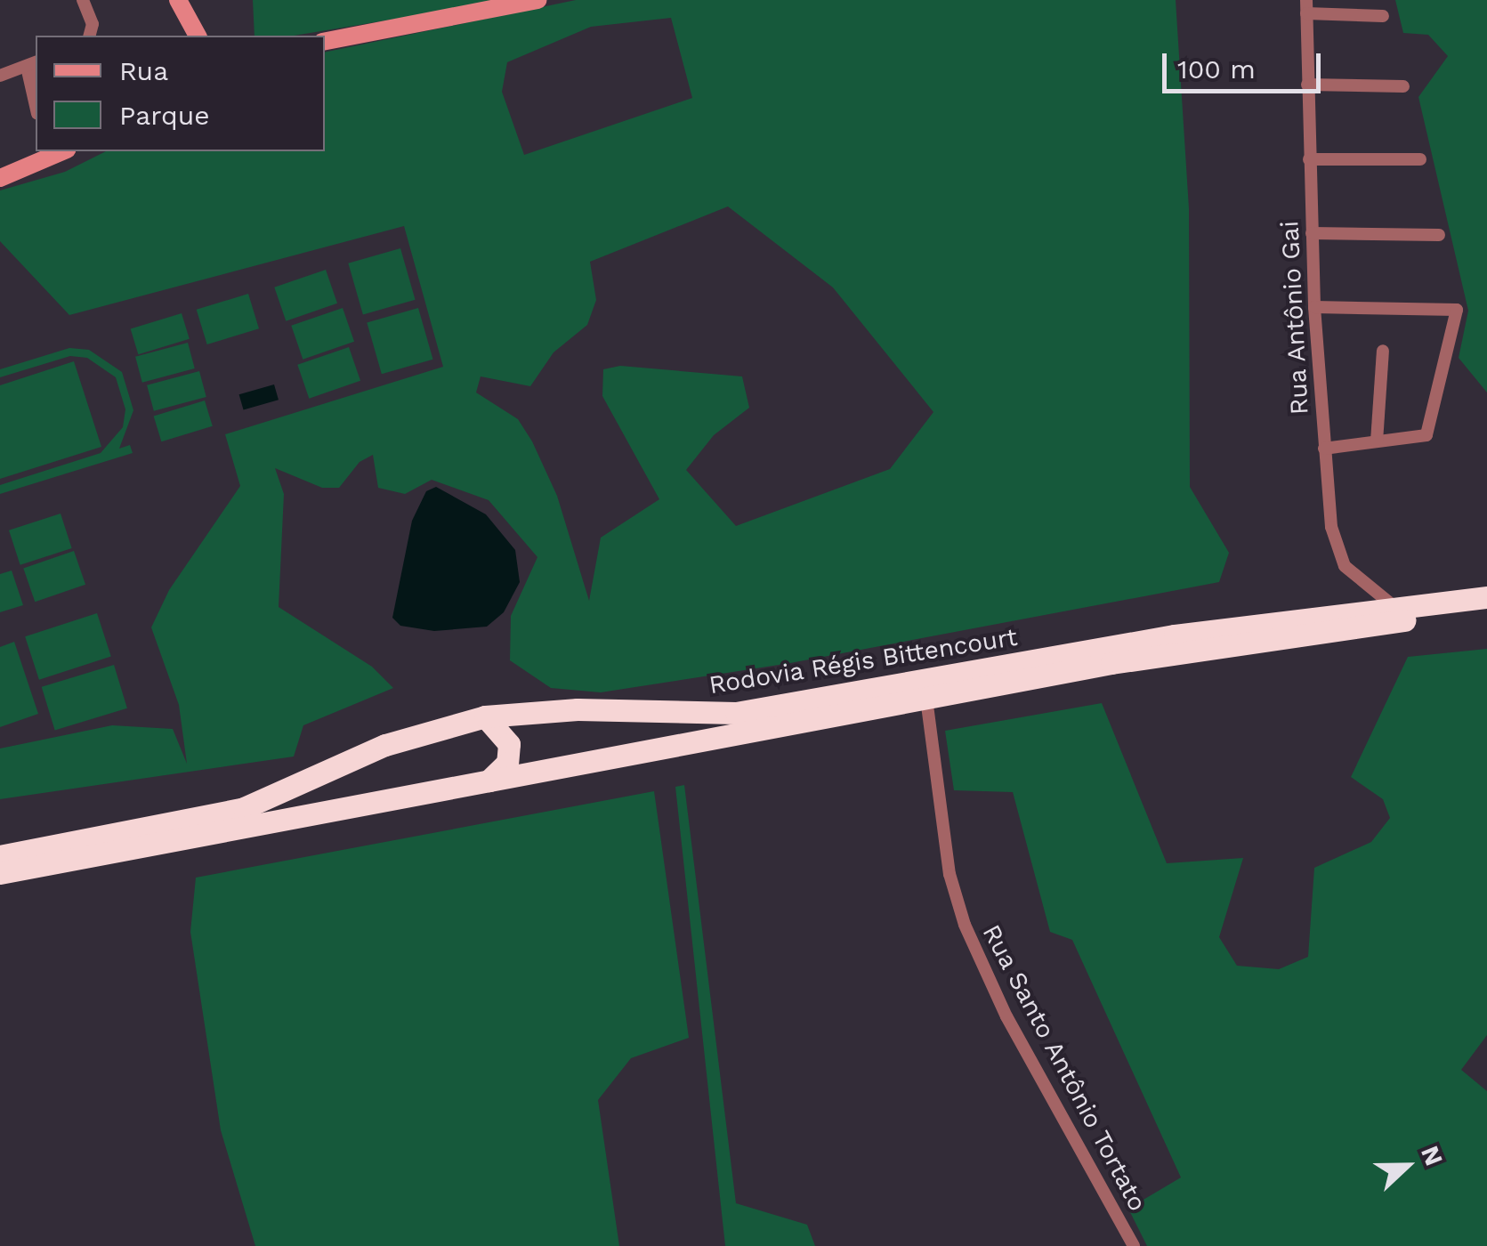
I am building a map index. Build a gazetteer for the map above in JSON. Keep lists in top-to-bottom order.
{
  "streets": {
    "highway": ["Rodovia Régis Bittencourt"],
    "street": ["Rua Antônio Gai", "Rua Santo Antônio Tortato"]
  },
  "crossings": [
    ["Rua Antônio Gai", "Rodovia Régis Bittencourt"],
    ["Rodovia Régis Bittencourt", "Rua Santo Antônio Tortato"]
  ],
  "legend": ["Rua", "Parque"],
  "scale_bar": "100 m",
  "north": "right"
}
